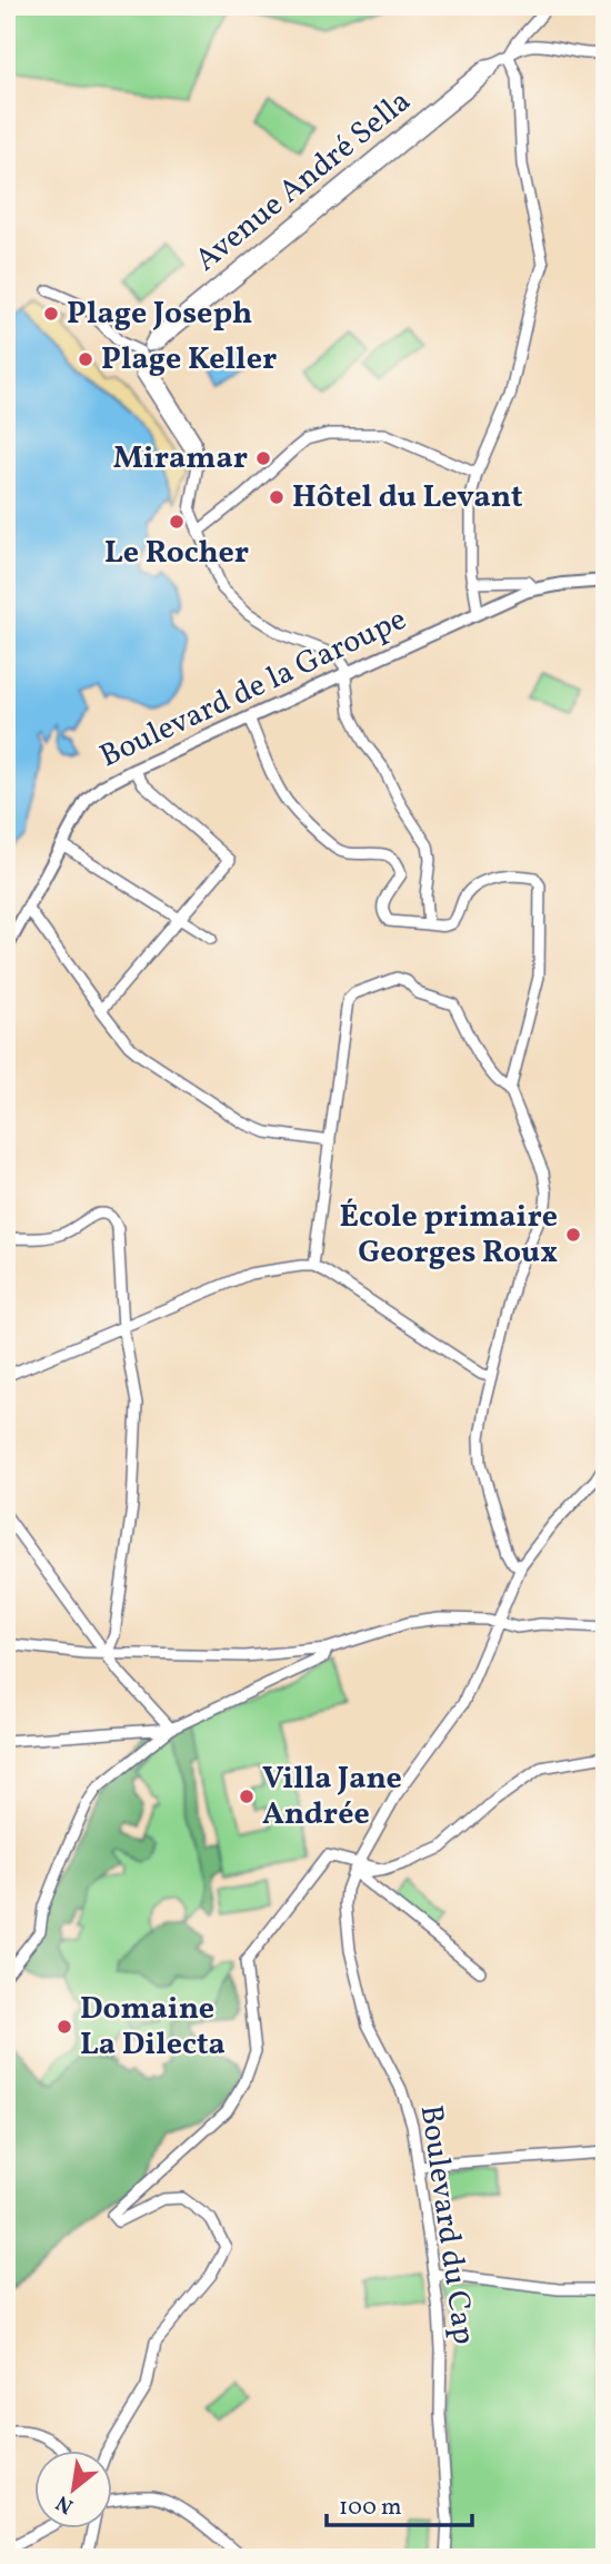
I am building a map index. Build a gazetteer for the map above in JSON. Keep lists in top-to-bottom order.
{
  "streets": {
    "street": ["Avenue André Sella", "Boulevard de la Garoupe", "Boulevard du Cap"]
  },
  "places": [
    "Plage Joseph",
    "Plage Keller",
    "Miramar",
    "Hôtel du Levant",
    "Le Rocher",
    "École primaire Georges Roux",
    "Villa Jane Andrée",
    "Domaine La Dilecta"
  ],
  "scale_bar": "100 m",
  "north": "bottom left"
}
